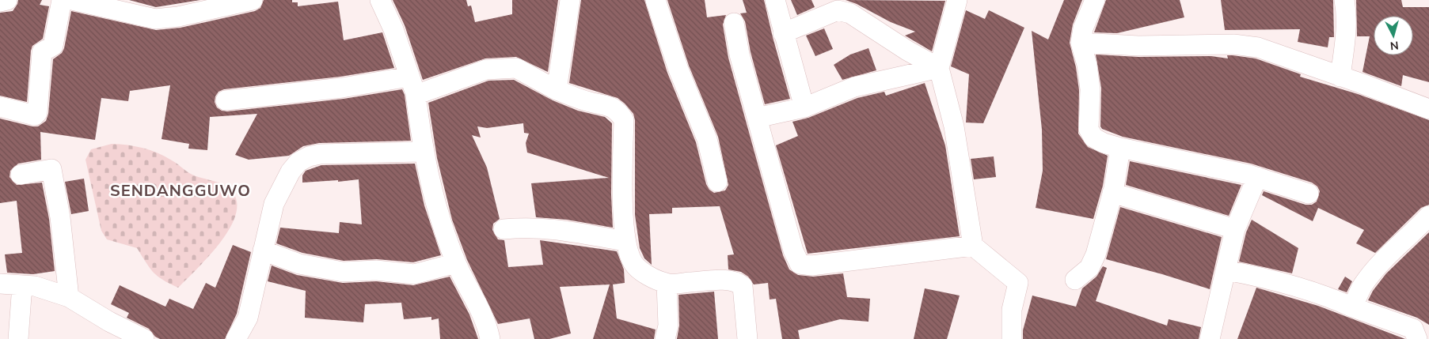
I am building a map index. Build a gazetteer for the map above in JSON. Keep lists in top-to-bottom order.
{
  "districts": ["SENDANGGUWO"],
  "north": "bottom"
}
